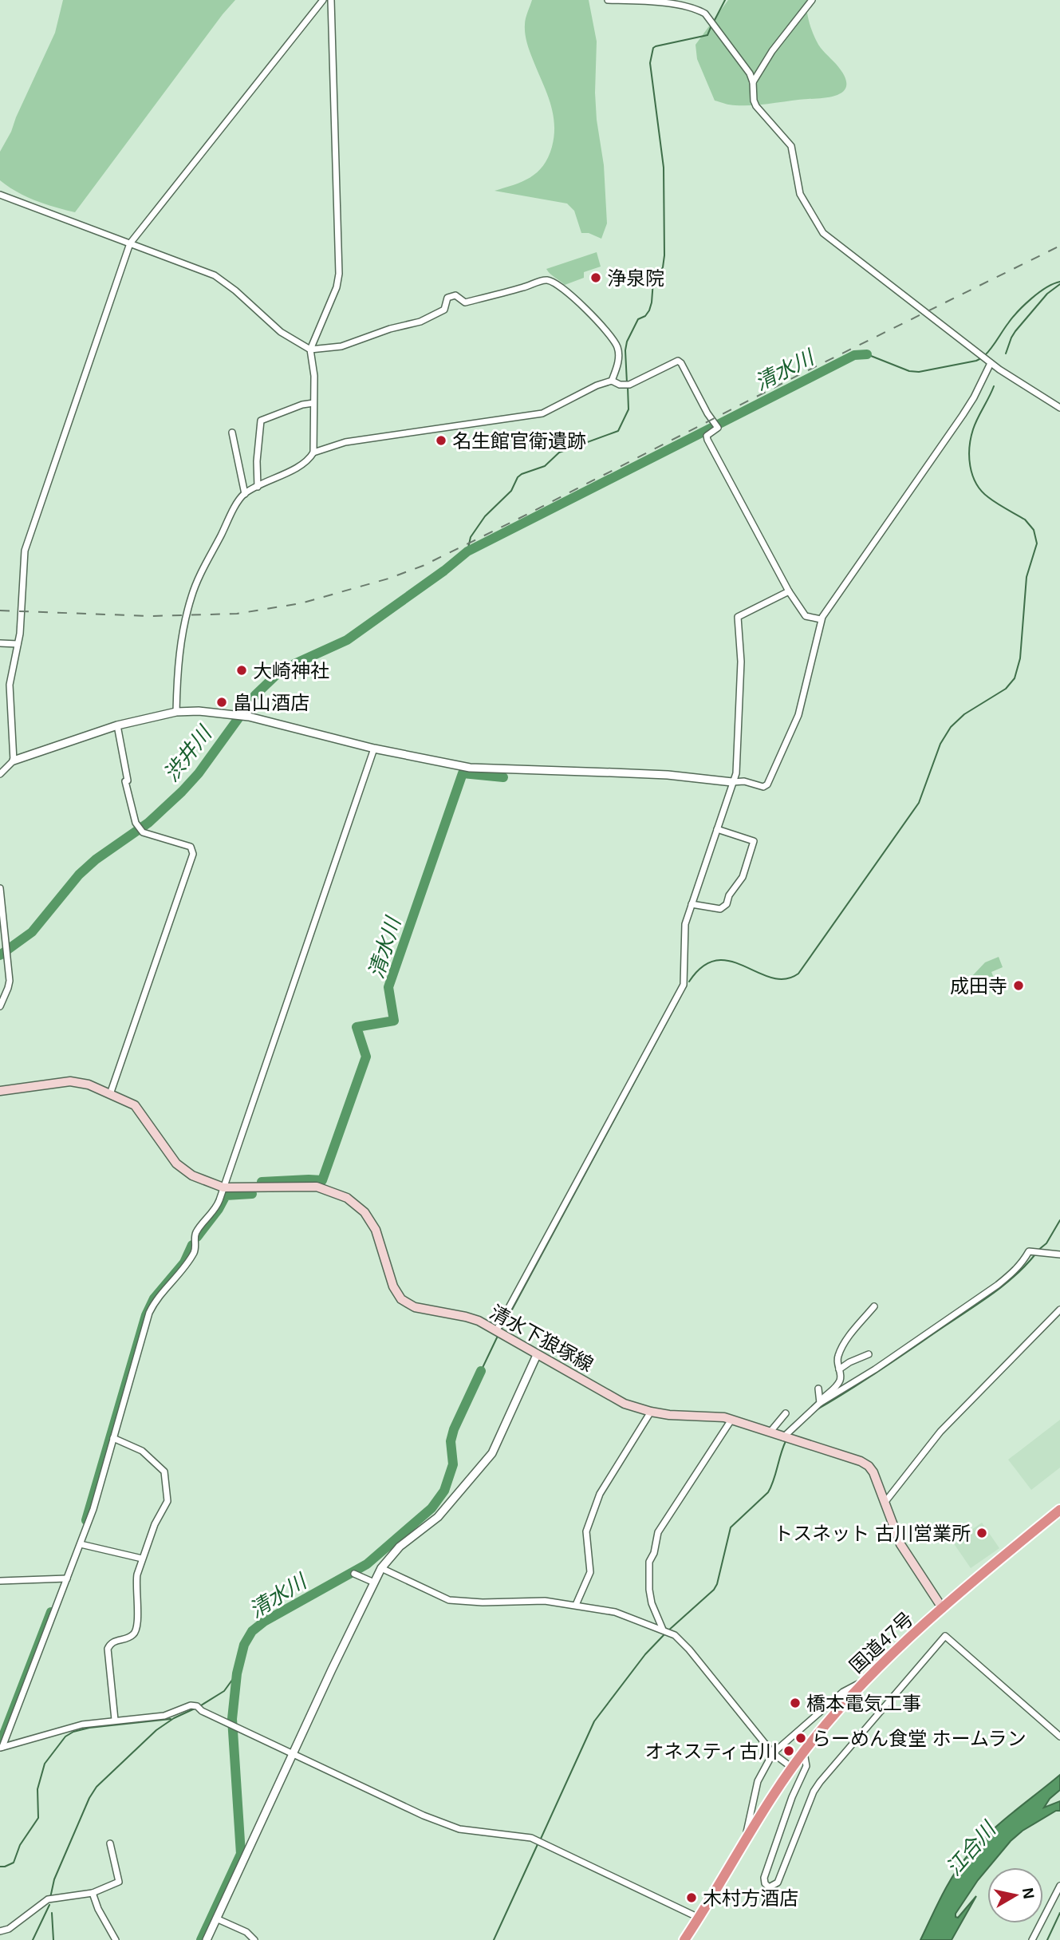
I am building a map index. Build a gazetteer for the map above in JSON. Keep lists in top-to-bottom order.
{
  "streets": {
    "highway": ["国道47号"],
    "main road": ["清水下狼塚線"]
  },
  "crossings": [
    ["清水下狼塚線", "国道47号"]
  ],
  "water": ["清水川", "渋井川", "江合川"],
  "places": [
    "浄泉院",
    "名生館官衛遺跡",
    "大崎神社",
    "畠山酒店",
    "成田寺",
    "トスネット 古川営業所",
    "橋本電気工事",
    "らーめん食堂 ホームラン",
    "オネスティ古川",
    "木村方酒店"
  ],
  "north": "right"
}
